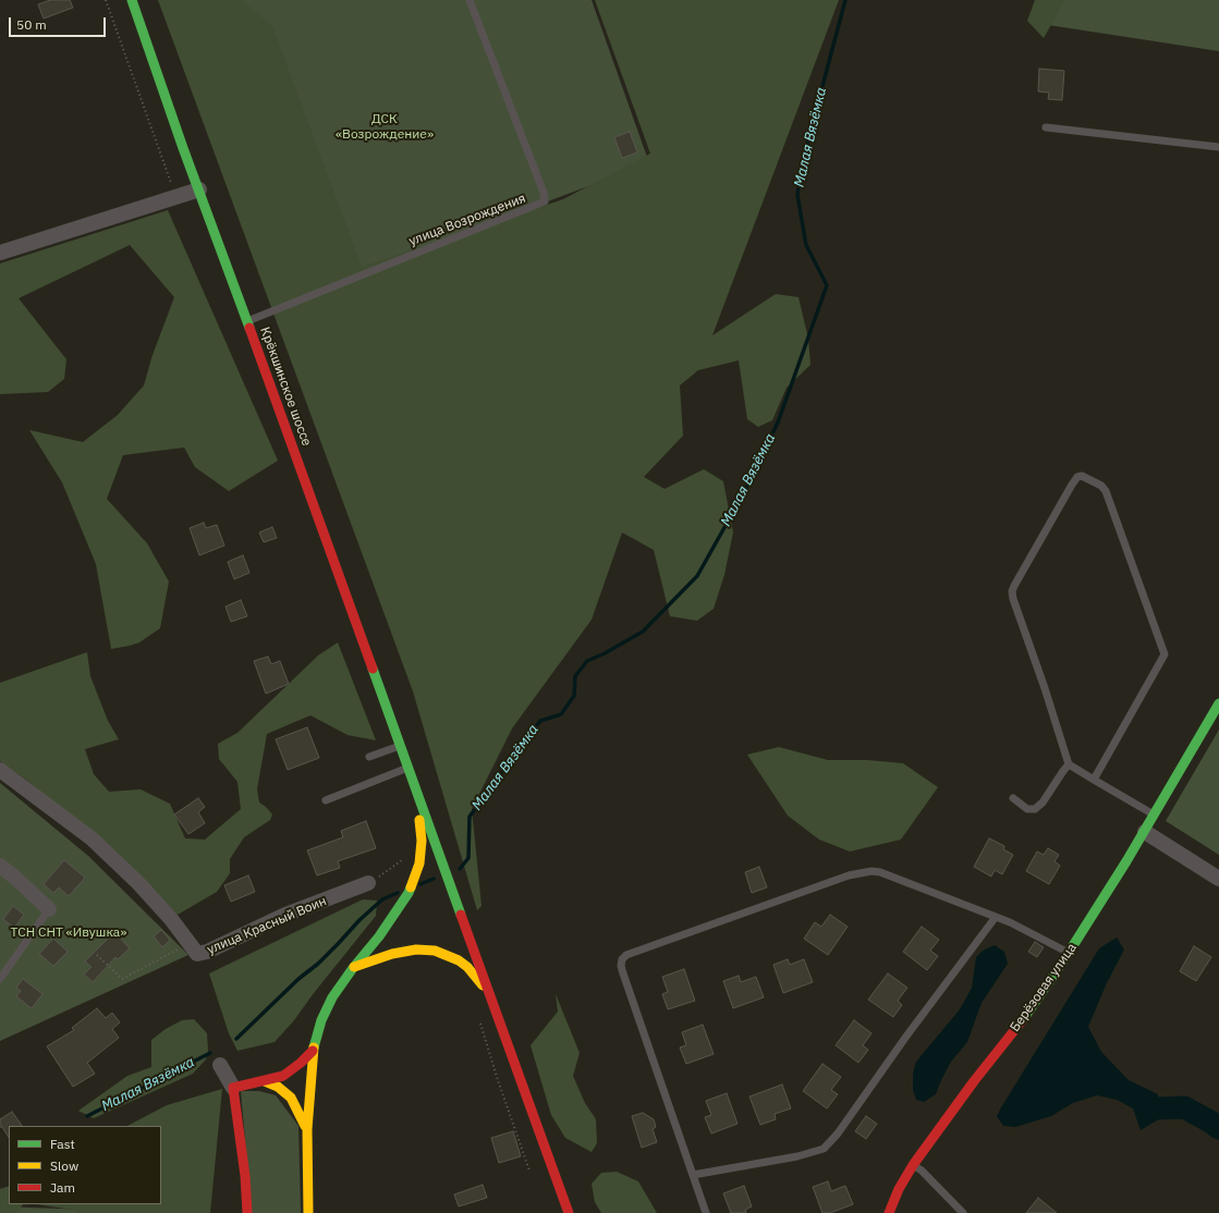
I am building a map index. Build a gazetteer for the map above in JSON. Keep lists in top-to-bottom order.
{
  "streets": {
    "street": ["Крёкшинское шоссе", "улица Красный Воин", "Берёзовая улица"],
    "lane": ["улица Возрождения"]
  },
  "crossings": [
    ["улица Возрождения", "Крёкшинское шоссе"]
  ],
  "water": ["Малая Вязёмка"],
  "parks": ["ДСК «Возрождение»", "ТСН СНТ «Ивушка»"],
  "legend": ["Fast", "Slow", "Jam"],
  "scale_bar": "50 m"
}
